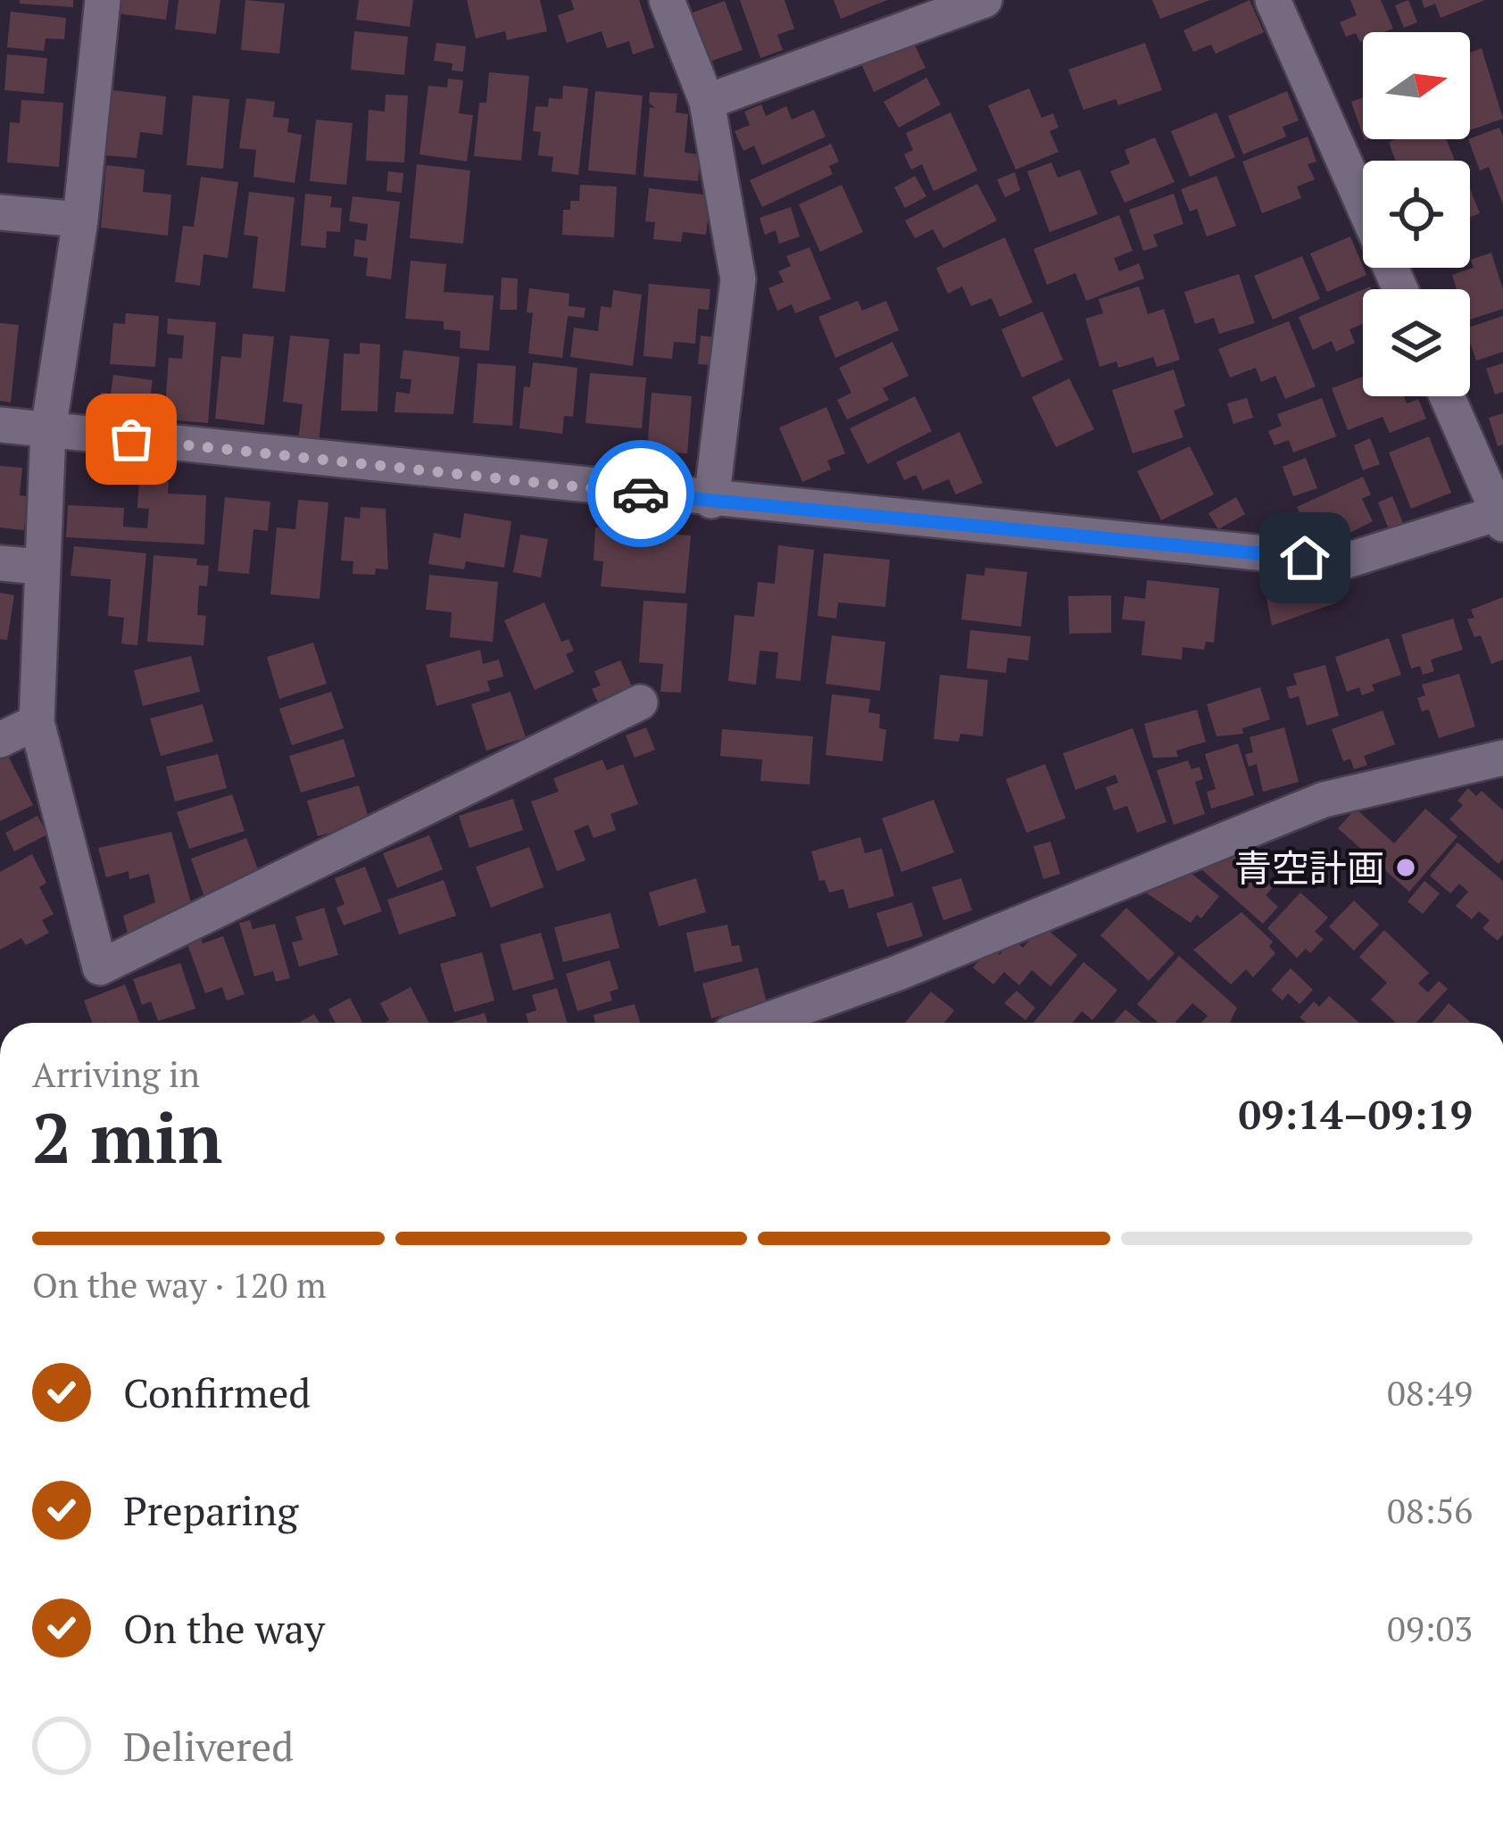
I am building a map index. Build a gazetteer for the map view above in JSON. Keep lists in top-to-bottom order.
{
  "places": ["青空計画"],
  "north": "right",
  "page": {
    "heading": ["2 min", "Arriving in", "09:14–09:19"],
    "bar": "On the way · 120 m",
    "list": [
      ["Confirmed", "08:49"],
      ["Preparing", "08:56"],
      ["On the way", "09:03"],
      "Delivered"
    ]
  }
}
